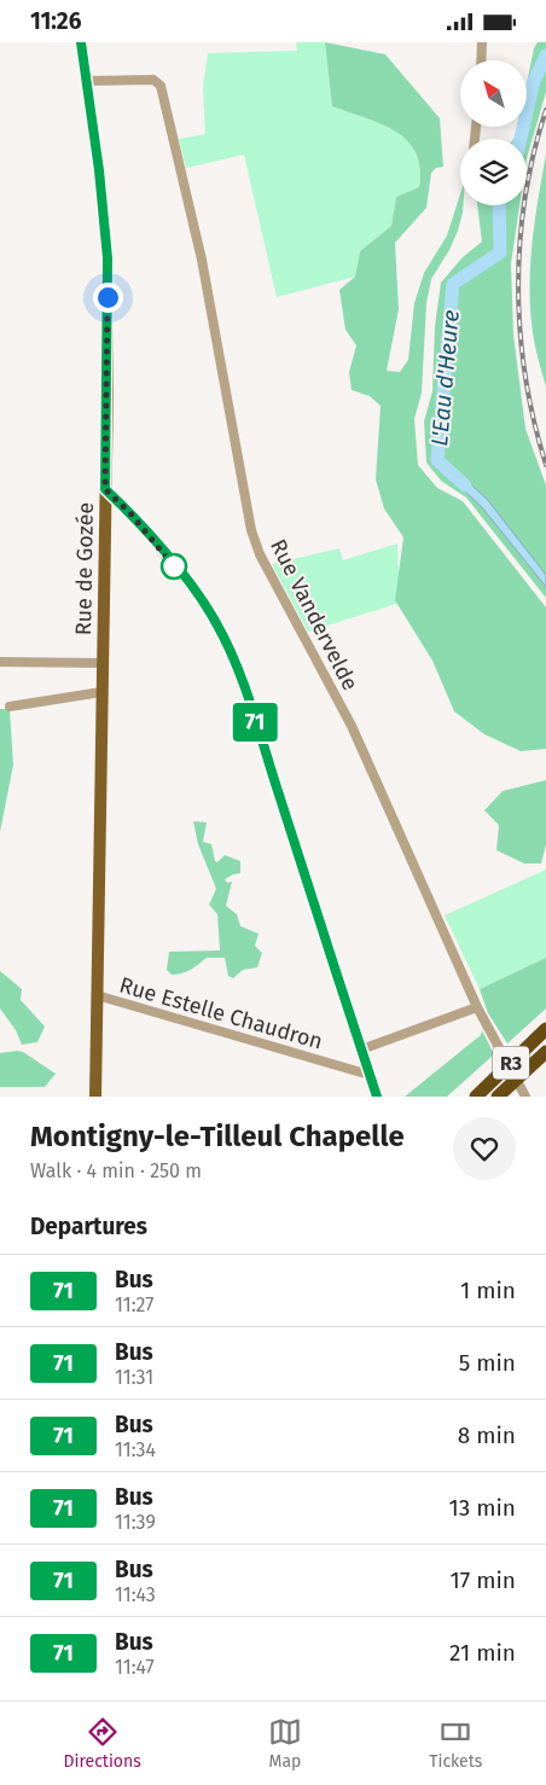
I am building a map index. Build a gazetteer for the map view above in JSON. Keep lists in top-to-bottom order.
{
  "streets": {
    "highway": ["R3"],
    "main road": ["Rue de Gozée"],
    "street": ["Rue Vandervelde", "Rue Estelle Chaudron"]
  },
  "crossings": [
    ["Rue de Gozée", "Rue Vandervelde"],
    ["Rue de Gozée", "Rue Estelle Chaudron"]
  ],
  "water": ["L'Eau d'Heure"],
  "lines": ["bus line 71"],
  "north": "top left",
  "page": {
    "status": "11:26",
    "on_map": "71",
    "heading": [
      ["Montigny-le-Tilleul Chapelle", "Walk · 4 min · 250 m"],
      "Departures"
    ],
    "list": [
      {
        "mark": "71",
        "name": "Bus",
        "note": "11:27",
        "value": "1 min"
      },
      {
        "mark": "71",
        "name": "Bus",
        "note": "11:31",
        "value": "5 min"
      },
      {
        "mark": "71",
        "name": "Bus",
        "note": "11:34",
        "value": "8 min"
      },
      {
        "mark": "71",
        "name": "Bus",
        "note": "11:39",
        "value": "13 min"
      },
      {
        "mark": "71",
        "name": "Bus",
        "note": "11:43",
        "value": "17 min"
      },
      {
        "mark": "71",
        "name": "Bus",
        "note": "11:47",
        "value": "21 min"
      }
    ],
    "tabs": ["Directions", "Map", "Tickets"]
  }
}
